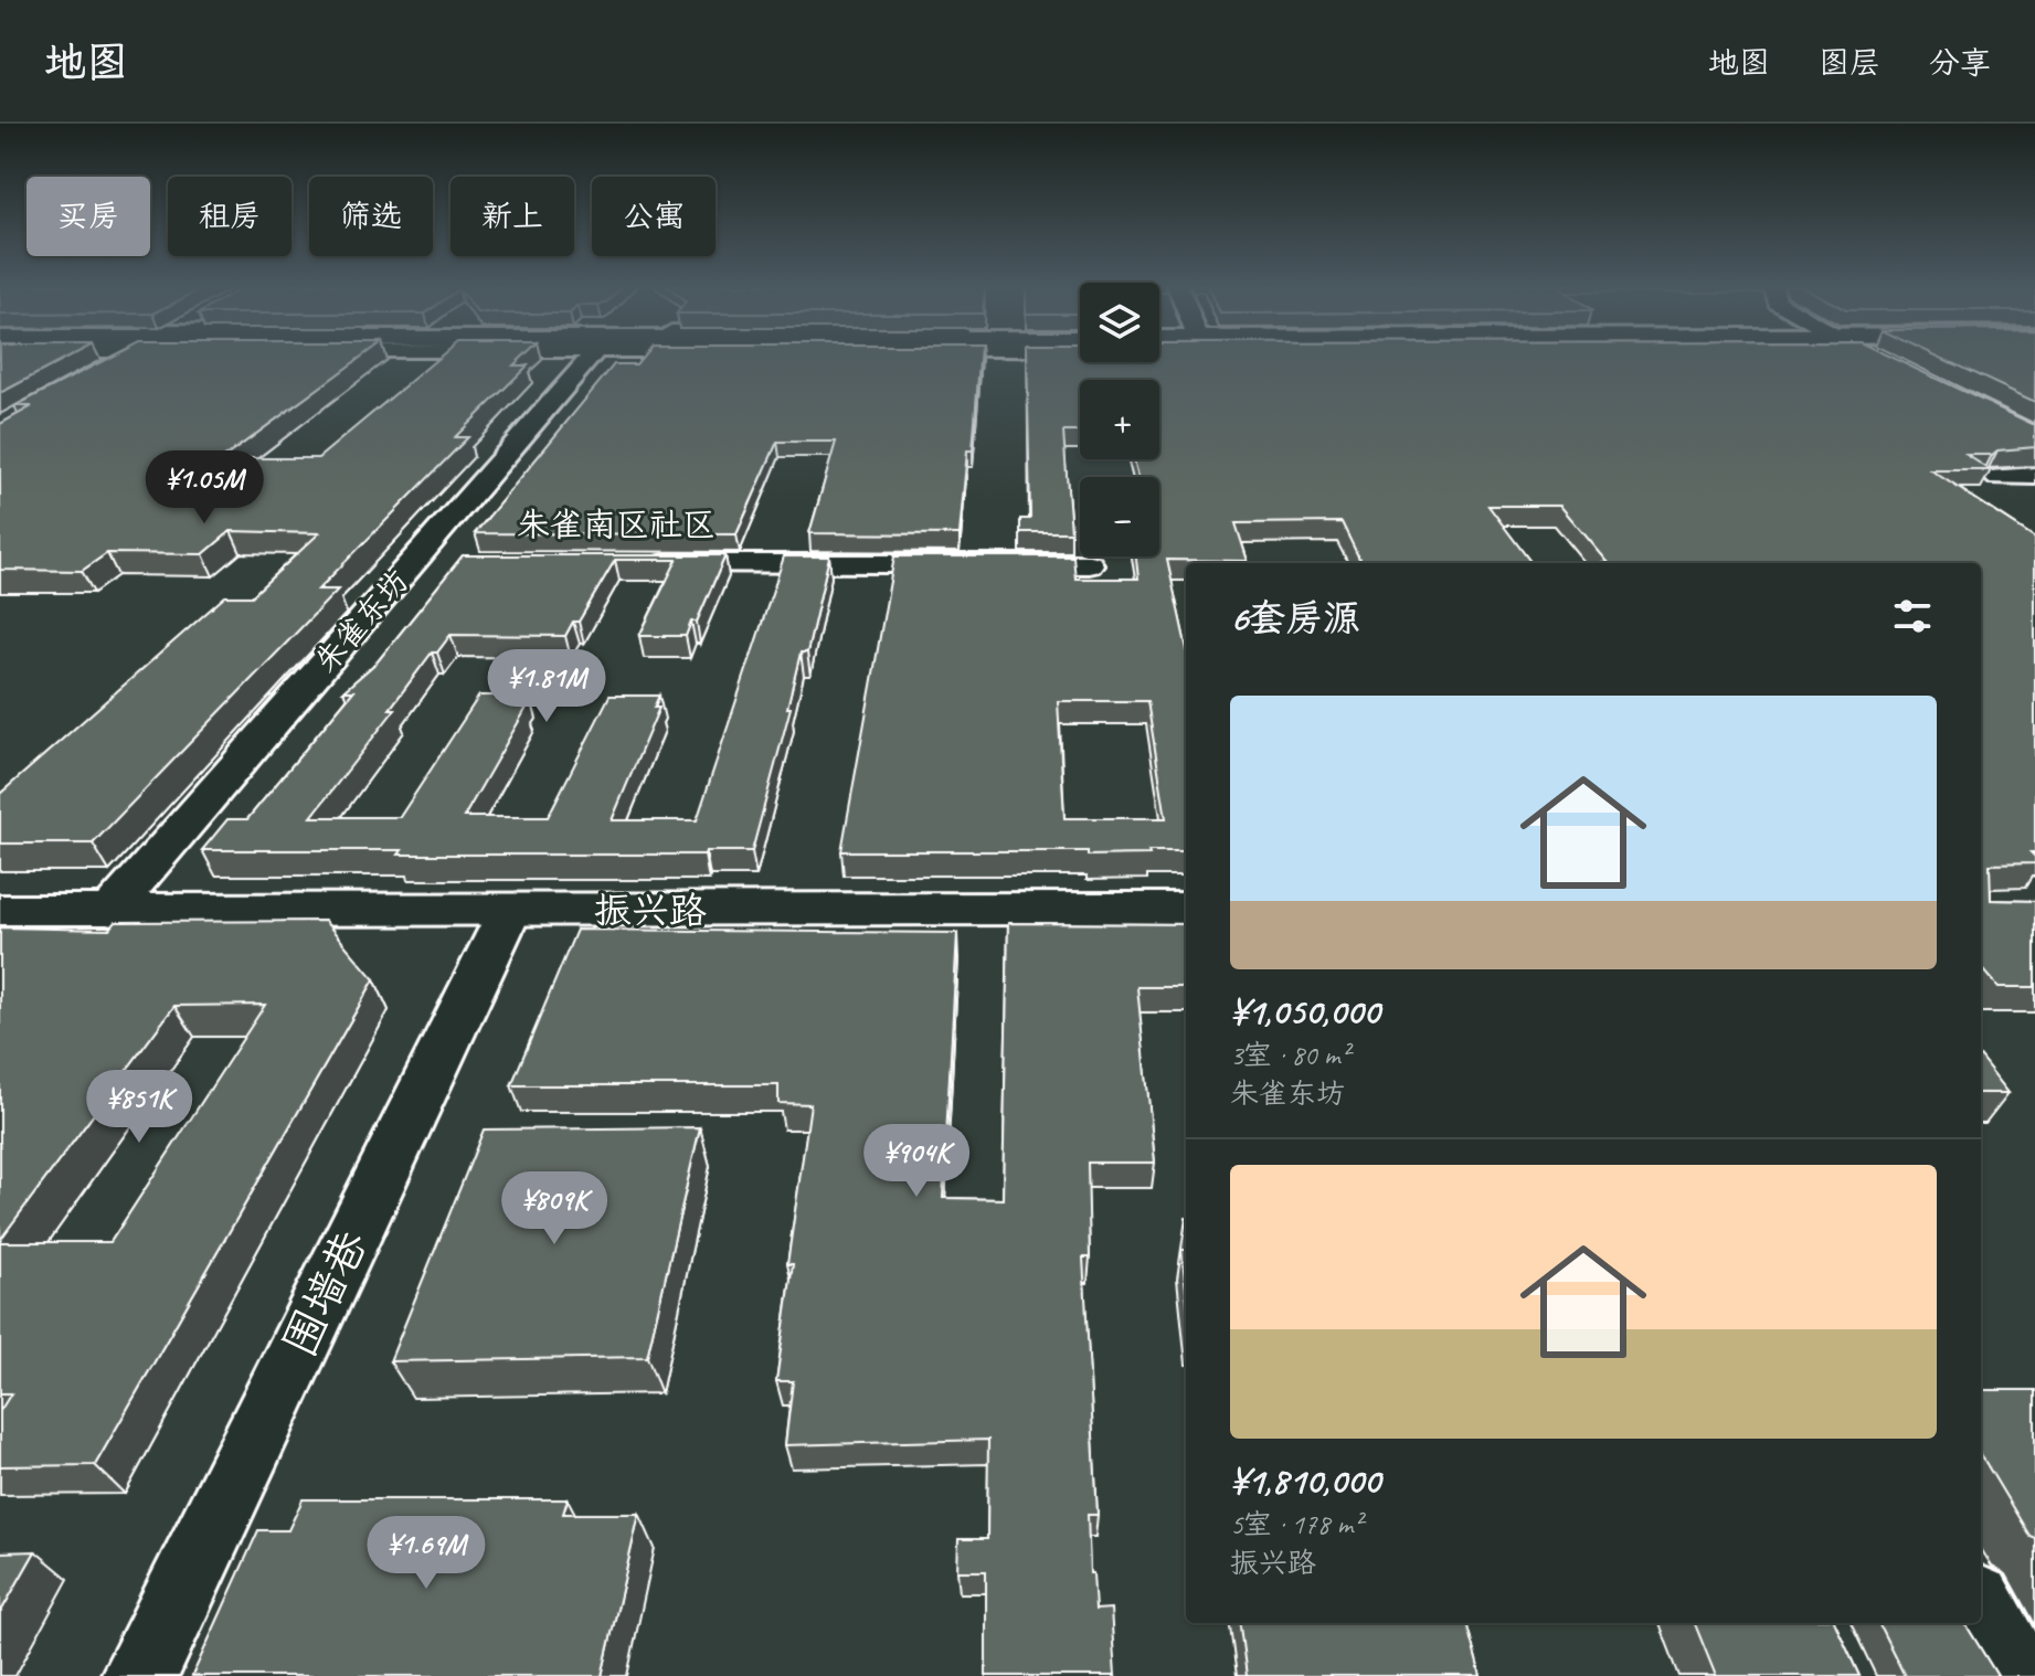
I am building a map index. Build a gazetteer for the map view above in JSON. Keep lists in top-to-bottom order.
{
  "streets": {
    "main road": ["振兴路"],
    "street": ["朱雀东坊", "围墙巷"]
  },
  "crossings": [
    ["朱雀东坊", "振兴路"],
    ["振兴路", "围墙巷"]
  ],
  "districts": ["朱雀南区社区"],
  "page": {
    "header": "地图",
    "nav": ["地图", "图层", "分享"],
    "chip": [
      "买房",
      "租房",
      "筛选",
      "新上",
      "公寓"
    ],
    "map_buttons": ["+", "−"],
    "price": [
      "¥1.05M",
      "¥1.81M",
      "¥851K",
      "¥904K",
      "¥809K",
      "¥1.69M"
    ],
    "heading": "6套房源",
    "list": [
      {
        "name": "¥1,050,000",
        "note": "3室 · 80 m² · 朱雀东坊"
      },
      {
        "name": "¥1,810,000",
        "note": "5室 · 178 m² · 振兴路"
      }
    ]
  }
}
